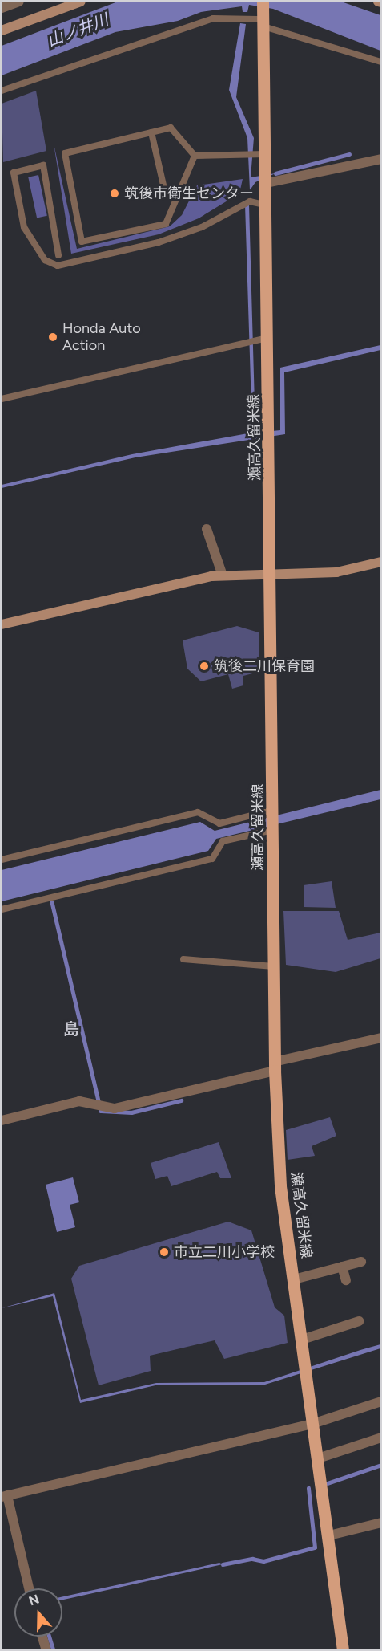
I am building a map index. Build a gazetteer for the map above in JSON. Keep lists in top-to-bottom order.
{
  "streets": {
    "main road": ["瀬高久留米線"]
  },
  "districts": ["島"],
  "water": ["山ノ井川"],
  "places": [
    "筑後市衛生センター",
    "Honda Auto Action",
    "筑後二川保育園",
    "市立二川小学校"
  ],
  "north": "top"
}
